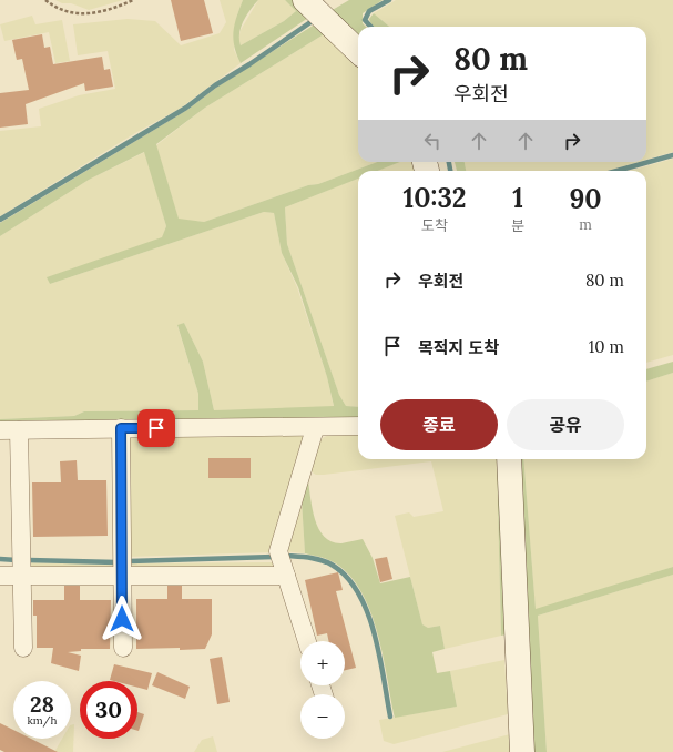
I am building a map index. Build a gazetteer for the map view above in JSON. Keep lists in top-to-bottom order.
{
  "page": {
    "turn": ["80 m", "우회전"],
    "eta": [
      "10:32",
      "도착",
      "1",
      "분",
      "90",
      "m"
    ],
    "list": [
      {
        "name": "우회전",
        "value": "80 m"
      },
      {
        "name": "목적지 도착",
        "value": "10 m"
      }
    ],
    "buttons": ["종료", "공유"],
    "map_buttons": ["+", "−"],
    "speed": "28 km/h",
    "limit": "30"
  }
}
